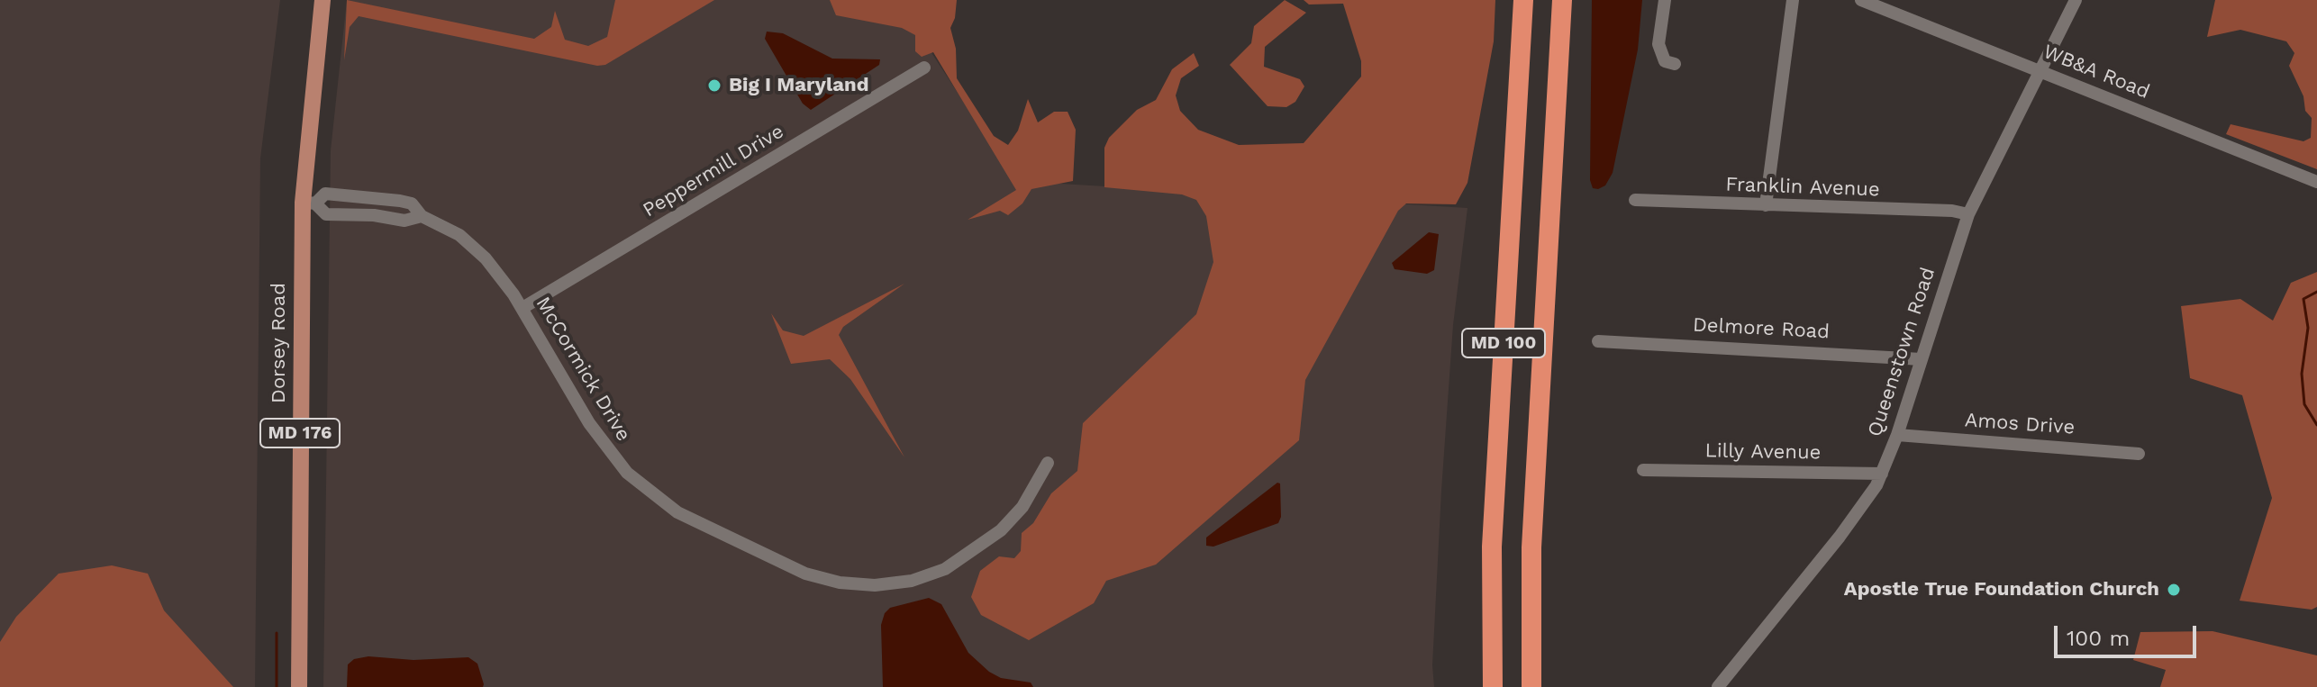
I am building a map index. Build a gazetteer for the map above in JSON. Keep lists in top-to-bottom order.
{
  "streets": {
    "highway": ["MD 100"],
    "main road": ["Dorsey Road", "MD 176"],
    "street": [
      "WB&A Road",
      "Peppermill Drive",
      "Franklin Avenue",
      "Delmore Road",
      "Queenstown Road",
      "McCormick Drive",
      "Amos Drive",
      "Lilly Avenue"
    ]
  },
  "crossings": [
    ["WB&A Road", "Queenstown Road"],
    ["Peppermill Drive", "McCormick Drive"],
    ["Franklin Avenue", "Queenstown Road"],
    ["Delmore Road", "Queenstown Road"],
    ["Dorsey Road", "McCormick Drive"],
    ["Queenstown Road", "Amos Drive"],
    ["Queenstown Road", "Lilly Avenue"]
  ],
  "places": ["Big I Maryland", "Apostle True Foundation Church"],
  "scale_bar": "100 m"
}
